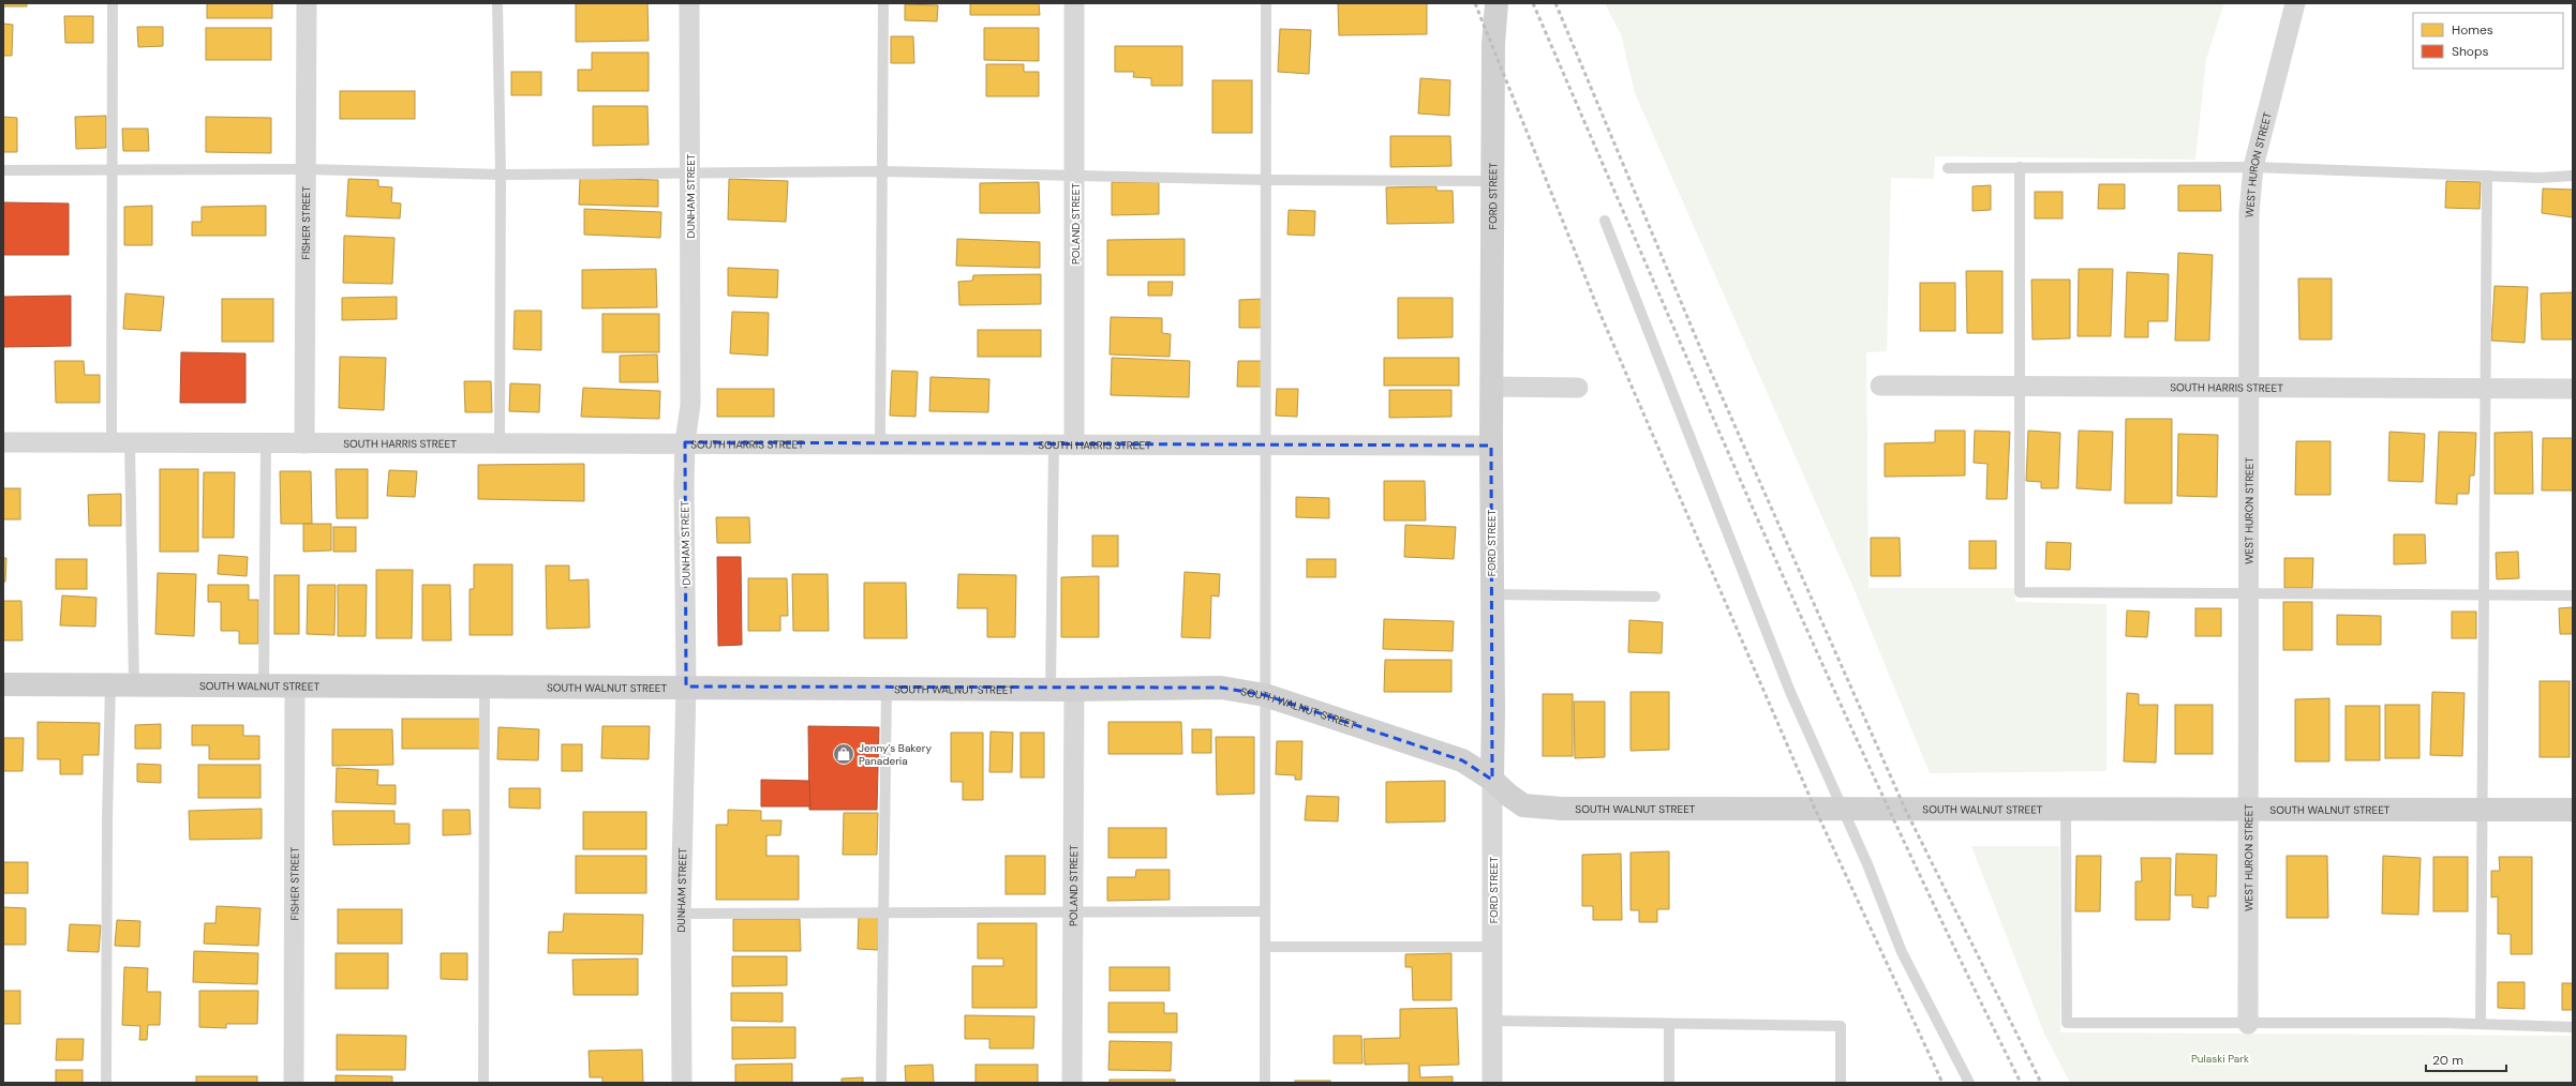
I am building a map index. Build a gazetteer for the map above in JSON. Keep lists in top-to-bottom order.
{
  "streets": {
    "street": [
      "WEST HURON STREET",
      "DUNHAM STREET",
      "FORD STREET",
      "FISHER STREET",
      "POLAND STREET",
      "SOUTH HARRIS STREET",
      "SOUTH WALNUT STREET"
    ]
  },
  "crossings": [
    ["WEST HURON STREET", "SOUTH HARRIS STREET"],
    ["WEST HURON STREET", "SOUTH WALNUT STREET"],
    ["DUNHAM STREET", "SOUTH HARRIS STREET"],
    ["DUNHAM STREET", "SOUTH WALNUT STREET"],
    ["FORD STREET", "SOUTH HARRIS STREET"],
    ["FORD STREET", "SOUTH WALNUT STREET"],
    ["FISHER STREET", "SOUTH HARRIS STREET"],
    ["FISHER STREET", "SOUTH WALNUT STREET"],
    ["POLAND STREET", "SOUTH HARRIS STREET"],
    ["POLAND STREET", "SOUTH WALNUT STREET"]
  ],
  "parks": ["Pulaski Park"],
  "places": {
    "shop": ["Jenny's Bakery Panaderia"]
  },
  "legend": ["Homes", "Shops"],
  "scale_bar": "20 m"
}
